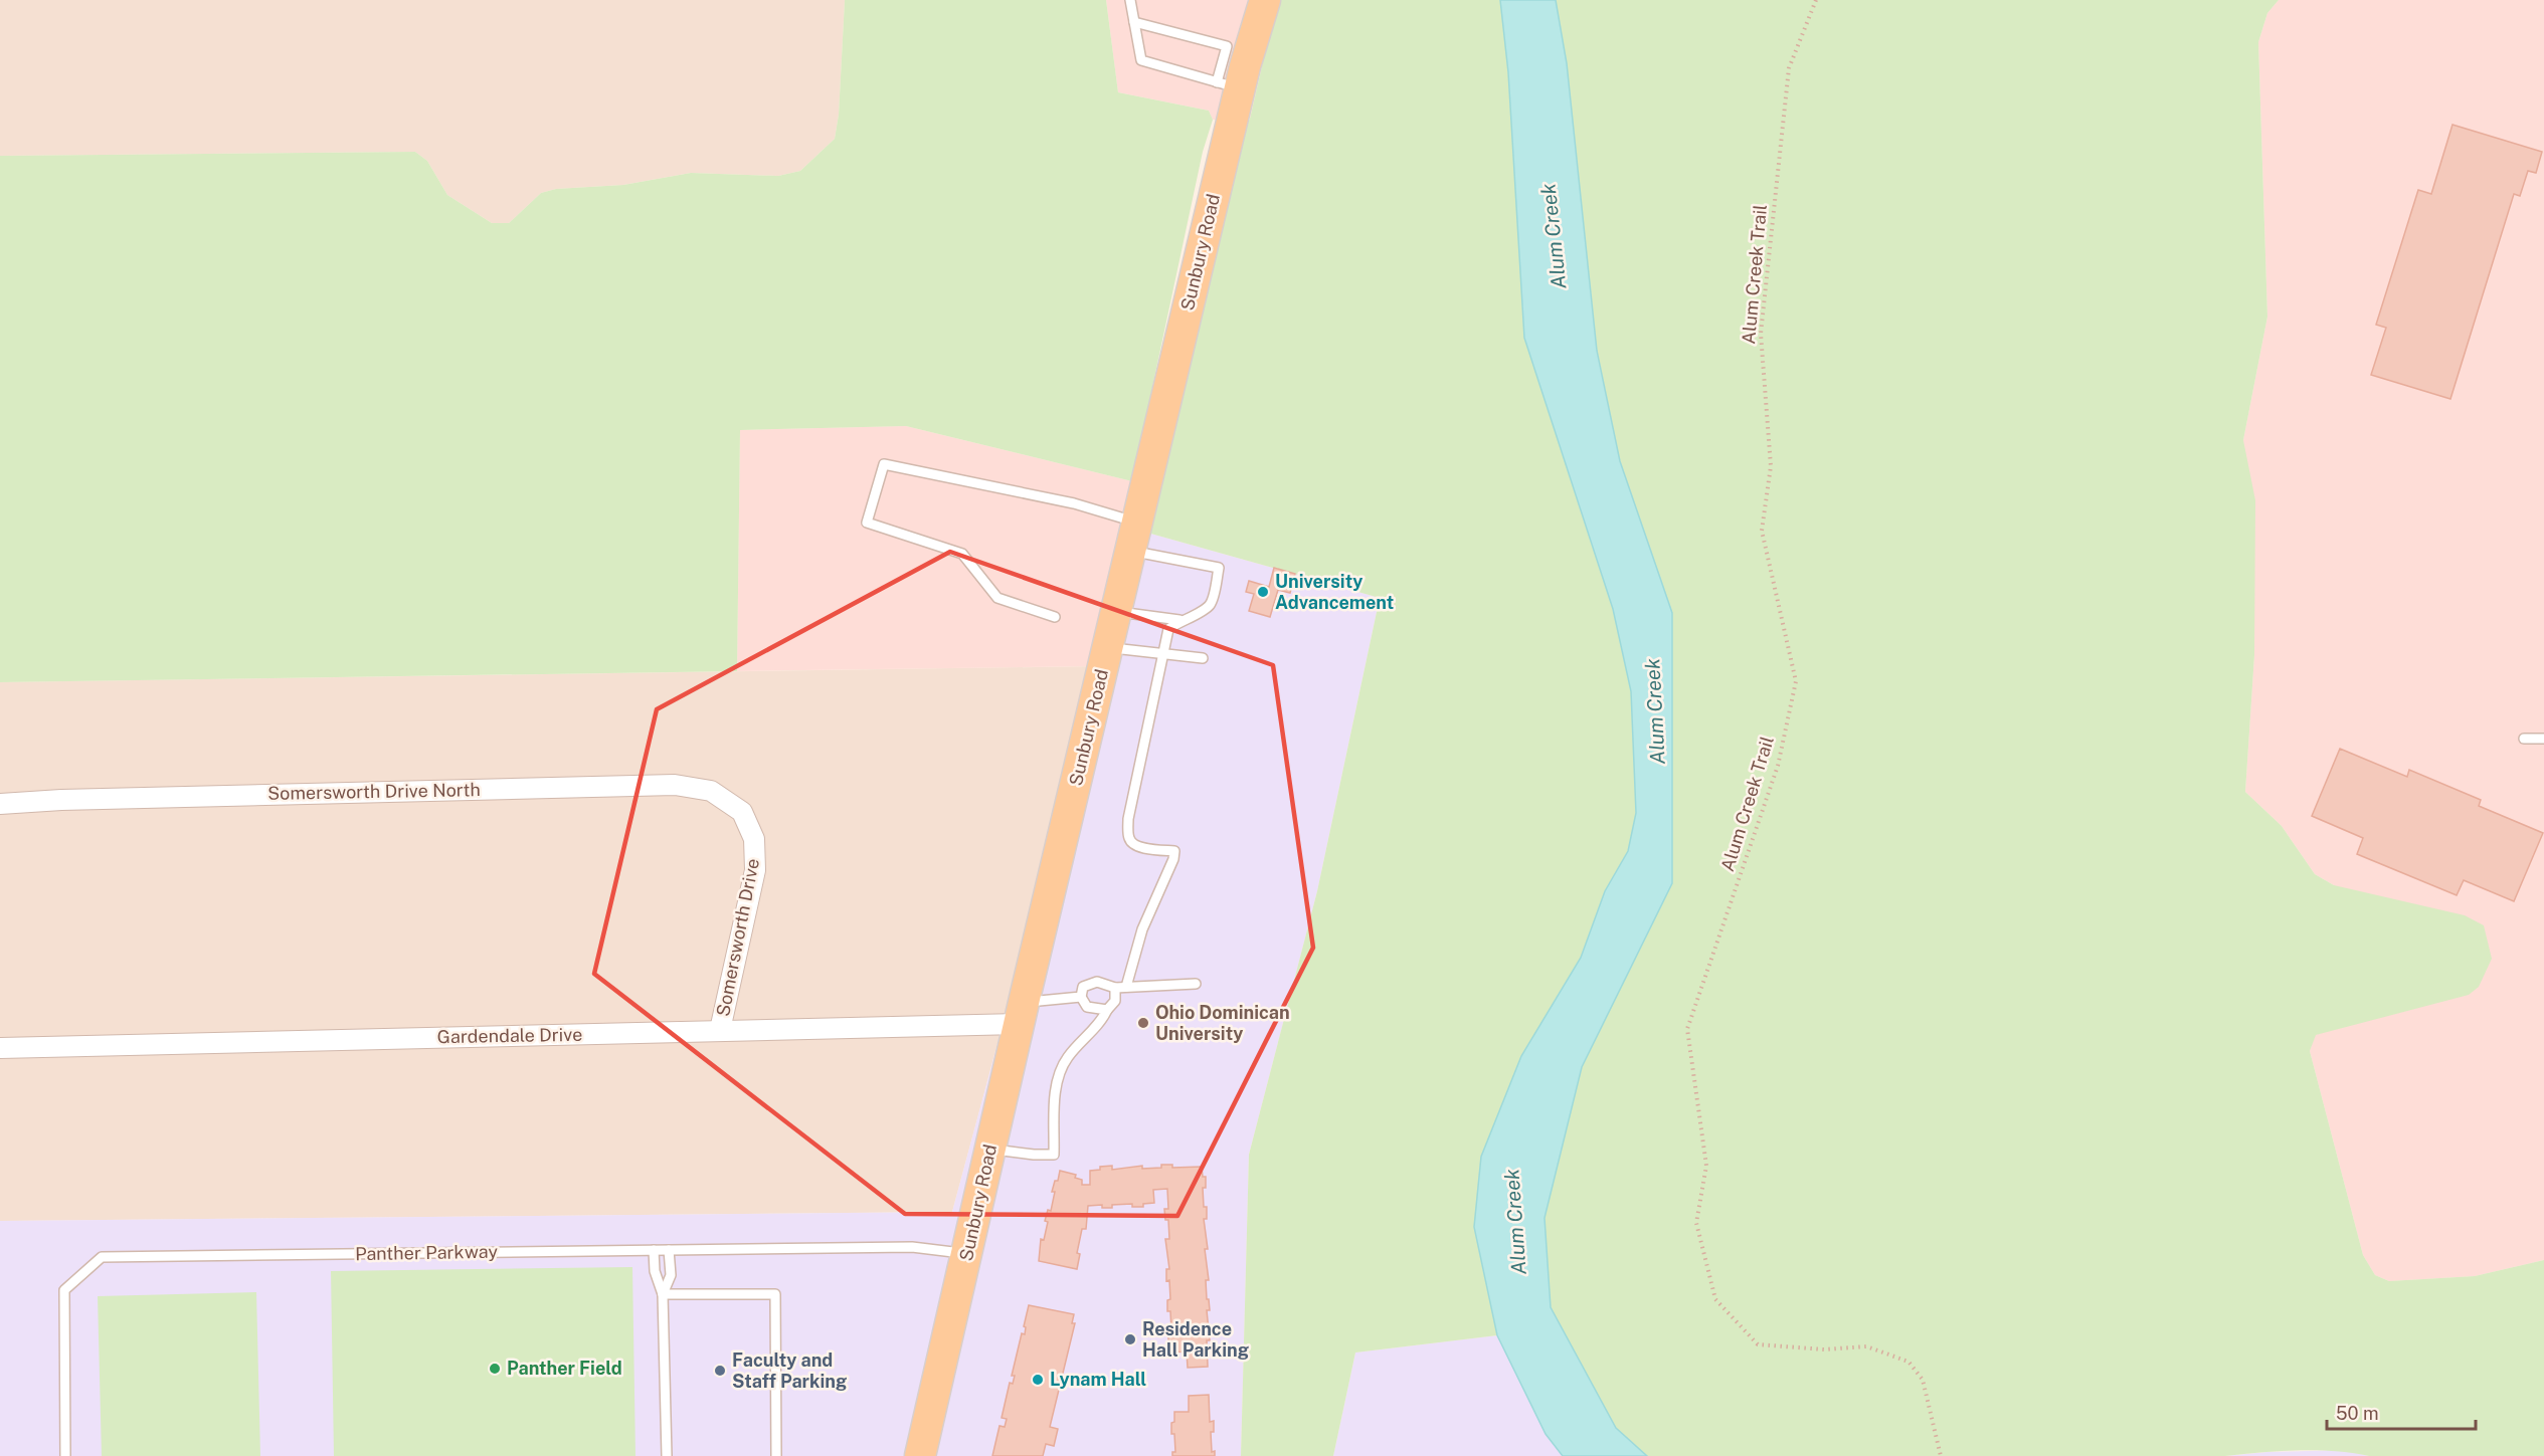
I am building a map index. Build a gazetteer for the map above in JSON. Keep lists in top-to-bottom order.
{
  "streets": {
    "main road": ["Sunbury Road"],
    "street": ["Somersworth Drive North", "Somersworth Drive", "Gardendale Drive"],
    "lane": ["Panther Parkway"],
    "path": ["Alum Creek Trail"]
  },
  "crossings": [
    ["Sunbury Road", "Gardendale Drive"],
    ["Sunbury Road", "Panther Parkway"],
    ["Somersworth Drive North", "Somersworth Drive"],
    ["Somersworth Drive", "Gardendale Drive"]
  ],
  "water": ["Alum Creek"],
  "places": [
    "University Advancement",
    "Ohio Dominican University",
    "Residence Hall Parking",
    "Panther Field",
    "Faculty and Staff Parking",
    "Lynam Hall"
  ],
  "scale_bar": "50 m"
}
